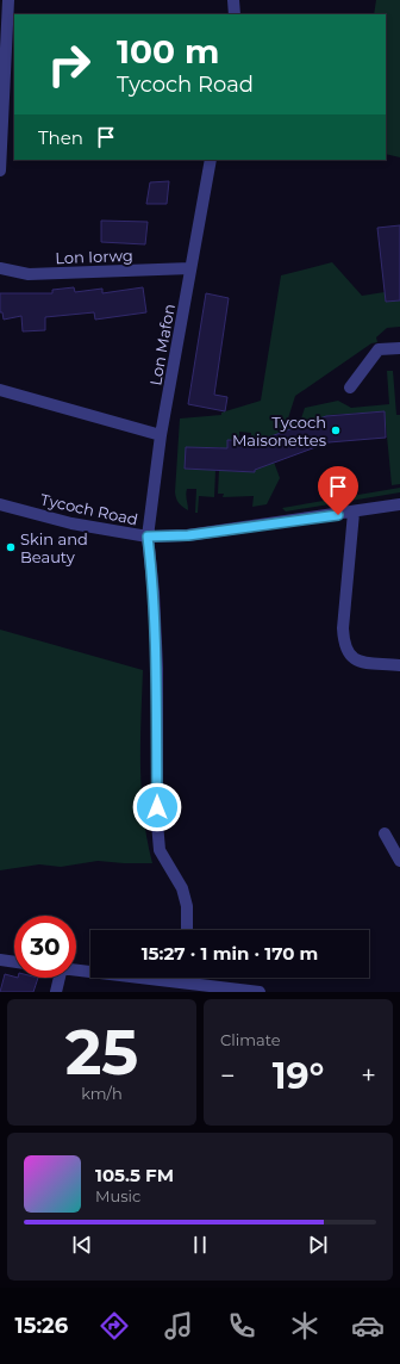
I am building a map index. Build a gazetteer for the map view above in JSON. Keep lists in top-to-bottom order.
{
  "streets": {
    "street": ["Lon Iorwg", "Lon Mafon", "Tycoch Road"]
  },
  "crossings": [
    ["Lon Iorwg", "Lon Mafon"],
    ["Lon Mafon", "Tycoch Road"]
  ],
  "places": ["Tycoch Maisonettes", "Skin and Beauty"],
  "page": {
    "turn": ["100 m", "Tycoch Road"],
    "then": "Then",
    "limit": "30",
    "trip": "15:27 · 1 min · 170 m",
    "tile": [
      ["25", "km/h"],
      "Climate"
    ],
    "heat": ["−", "19°", "+"],
    "song": ["105.5 FM", "Music"],
    "tabs": "15:26"
  }
}
